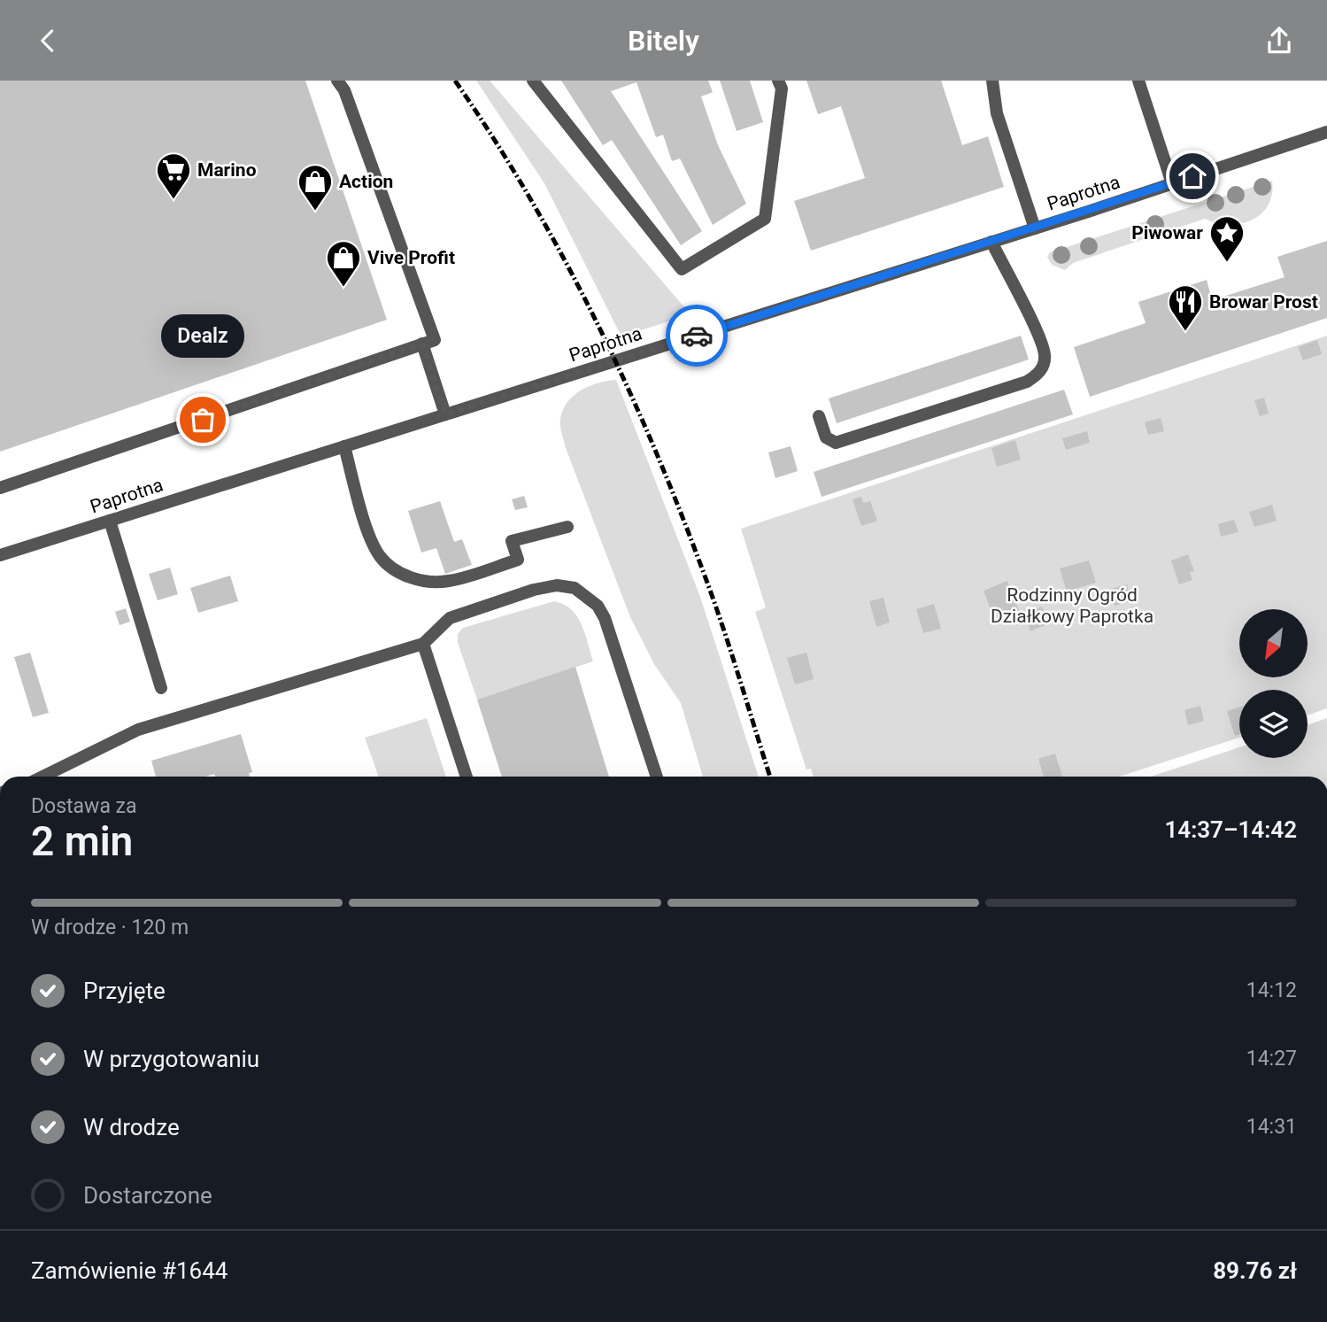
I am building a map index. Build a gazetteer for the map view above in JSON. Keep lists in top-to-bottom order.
{
  "streets": {
    "street": ["Paprotna"]
  },
  "parks": ["Rodzinny Ogród Działkowy Paprotka"],
  "places": {
    "supermarket": ["Marino"],
    "shop": ["Action", "Vive Profit"],
    "place": ["Piwowar"],
    "restaurant": ["Browar Prost"],
    "other": ["Dealz"]
  },
  "north": "bottom left",
  "page": {
    "header": "Bitely",
    "bubble": "Dealz",
    "heading": ["2 min", "Dostawa za", "14:37–14:42"],
    "panel": ["Zamówienie #1644", "89.76 zł"],
    "bar": "W drodze · 120 m",
    "list": [
      ["Przyjęte", "14:12"],
      ["W przygotowaniu", "14:27"],
      ["W drodze", "14:31"],
      "Dostarczone"
    ]
  }
}
